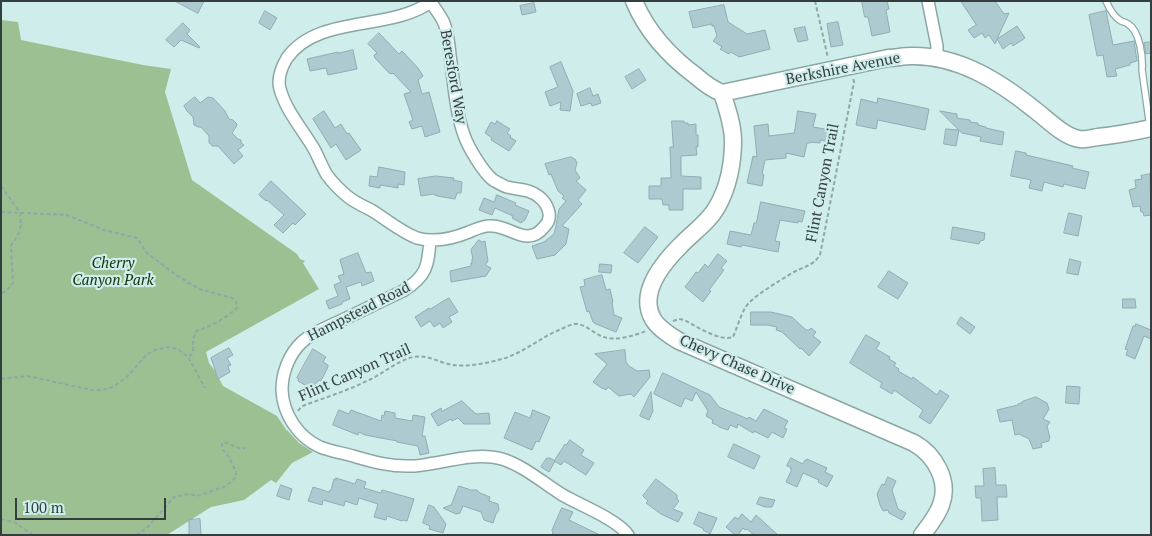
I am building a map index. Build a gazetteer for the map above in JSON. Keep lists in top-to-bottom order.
{
  "streets": {
    "main road": ["Berkshire Avenue", "Chevy Chase Drive"],
    "street": ["Beresford Way", "Hampstead Road"],
    "path": ["Flint Canyon Trail"]
  },
  "crossings": [
    ["Berkshire Avenue", "Chevy Chase Drive"],
    ["Beresford Way", "Hampstead Road"]
  ],
  "parks": ["Cherry Canyon Park"],
  "scale_bar": "100 m"
}
